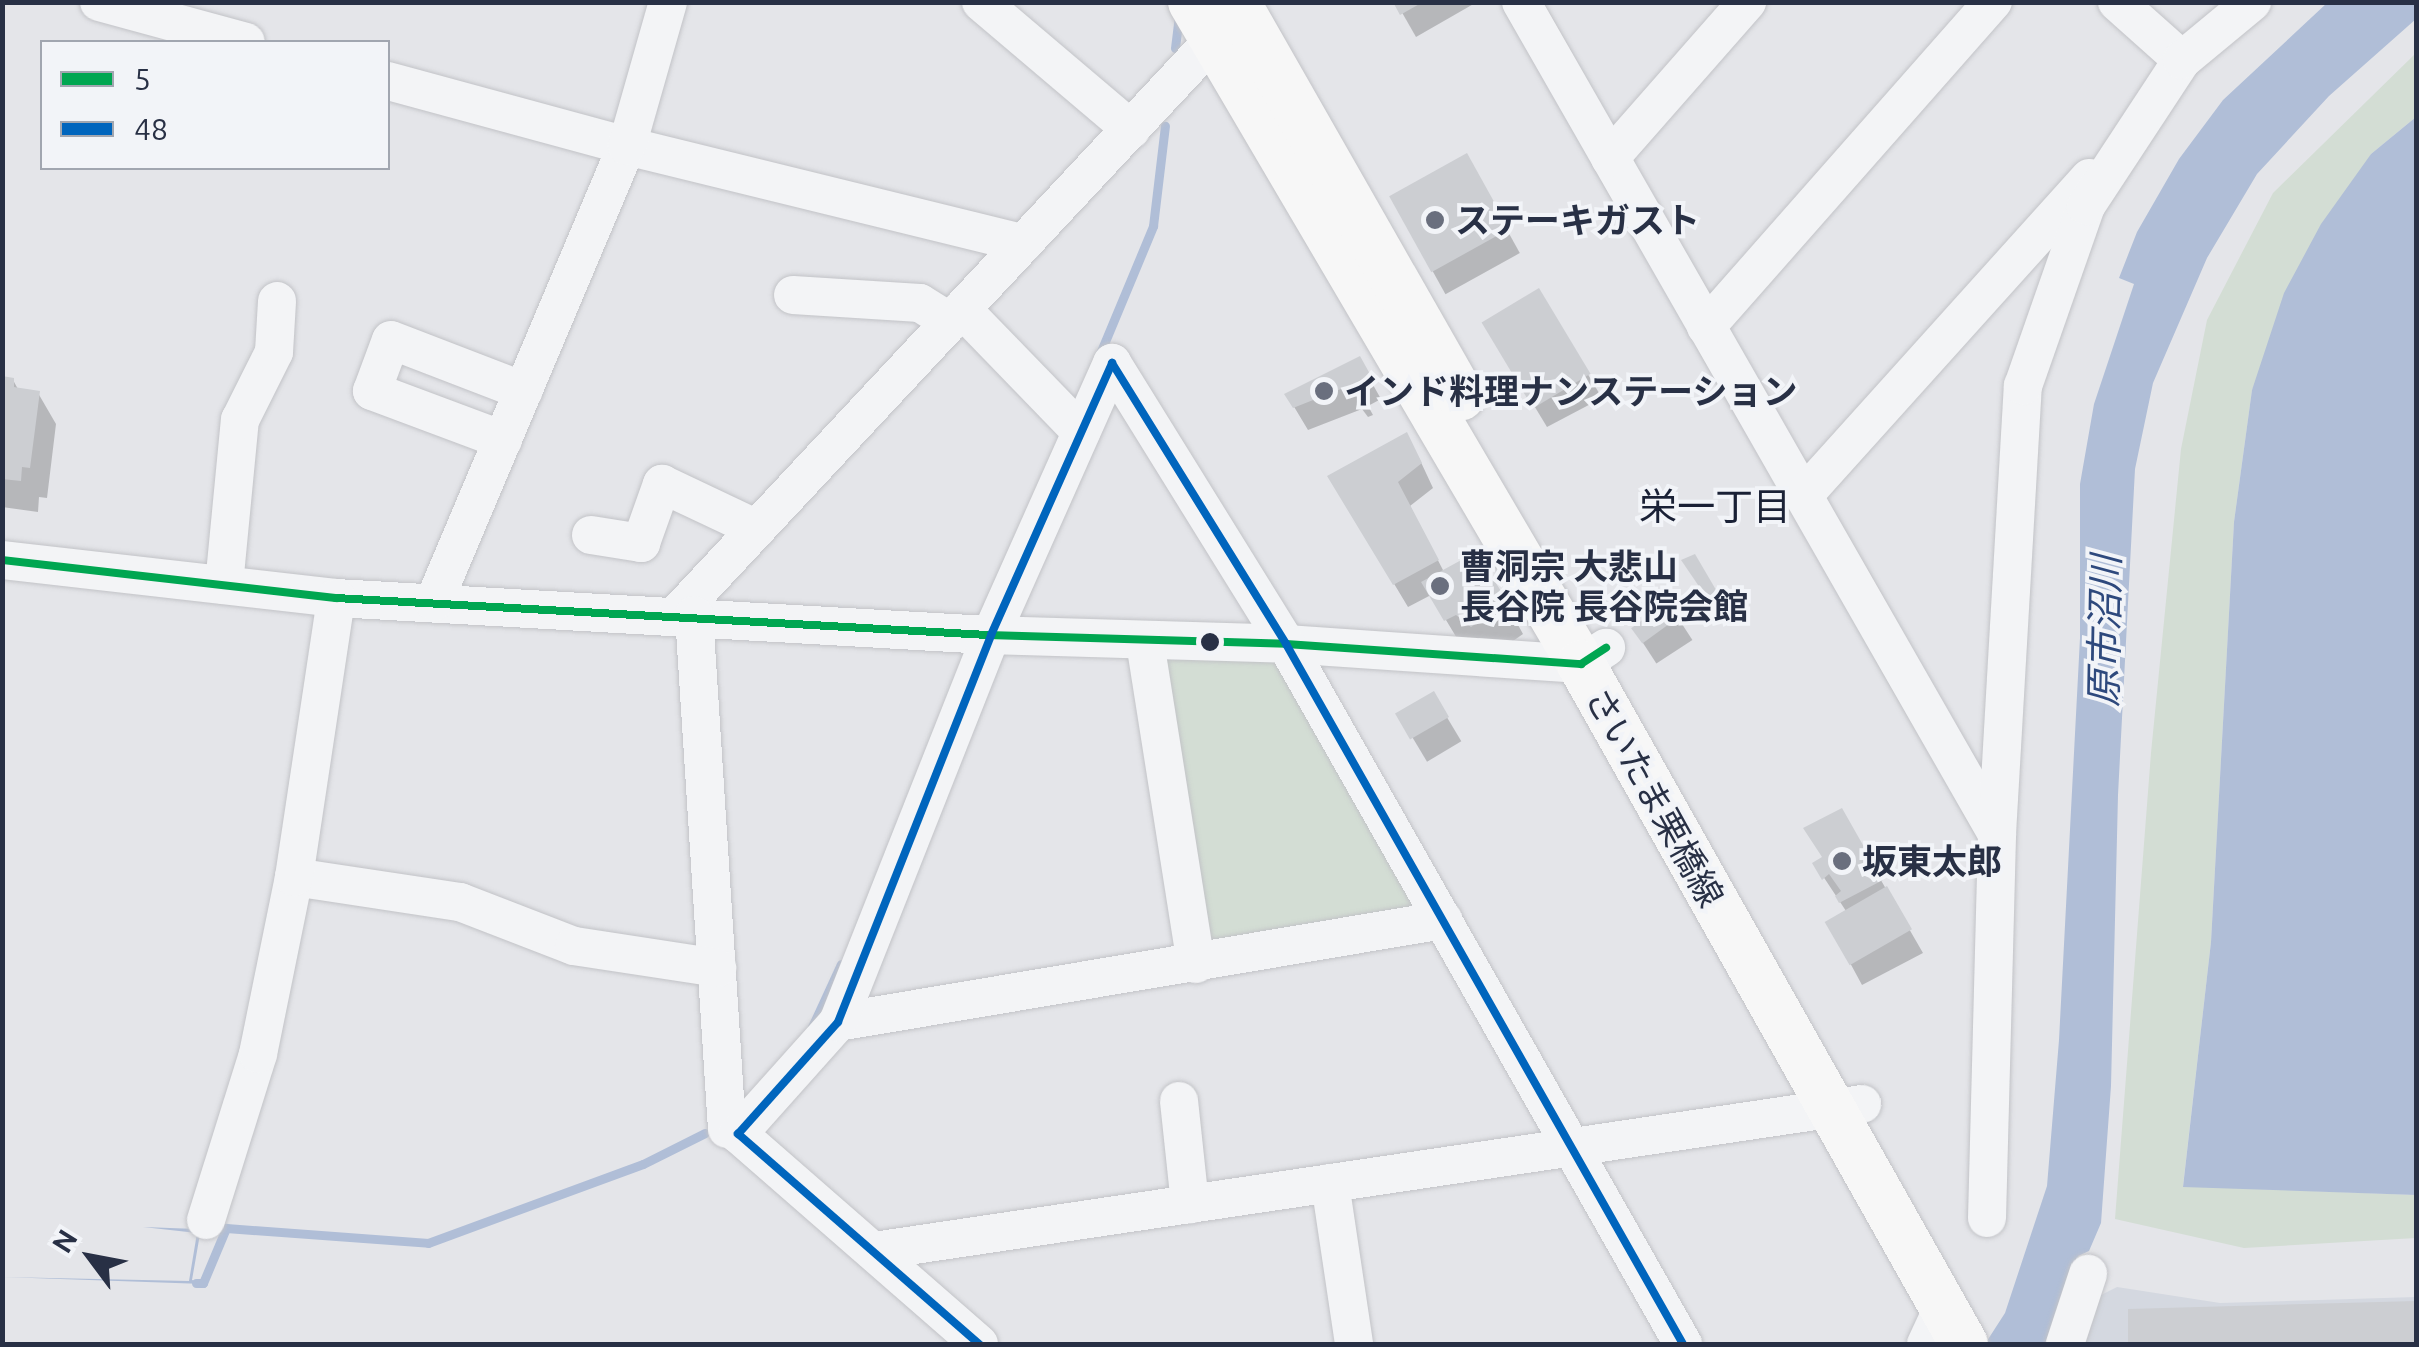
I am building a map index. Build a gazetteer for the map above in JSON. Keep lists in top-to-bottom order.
{
  "streets": {
    "main road": ["さいたま栗橋線"]
  },
  "districts": ["栄一丁目"],
  "water": ["原市沼川"],
  "places": [
    "ステーキガスト",
    "インド料理ナンステーション",
    "曹洞宗 大悲山 長谷院 長谷院会館",
    "坂東太郎"
  ],
  "lines": ["transit line 48", "transit line 5"],
  "legend": ["5", "48"],
  "north": "top left"
}
